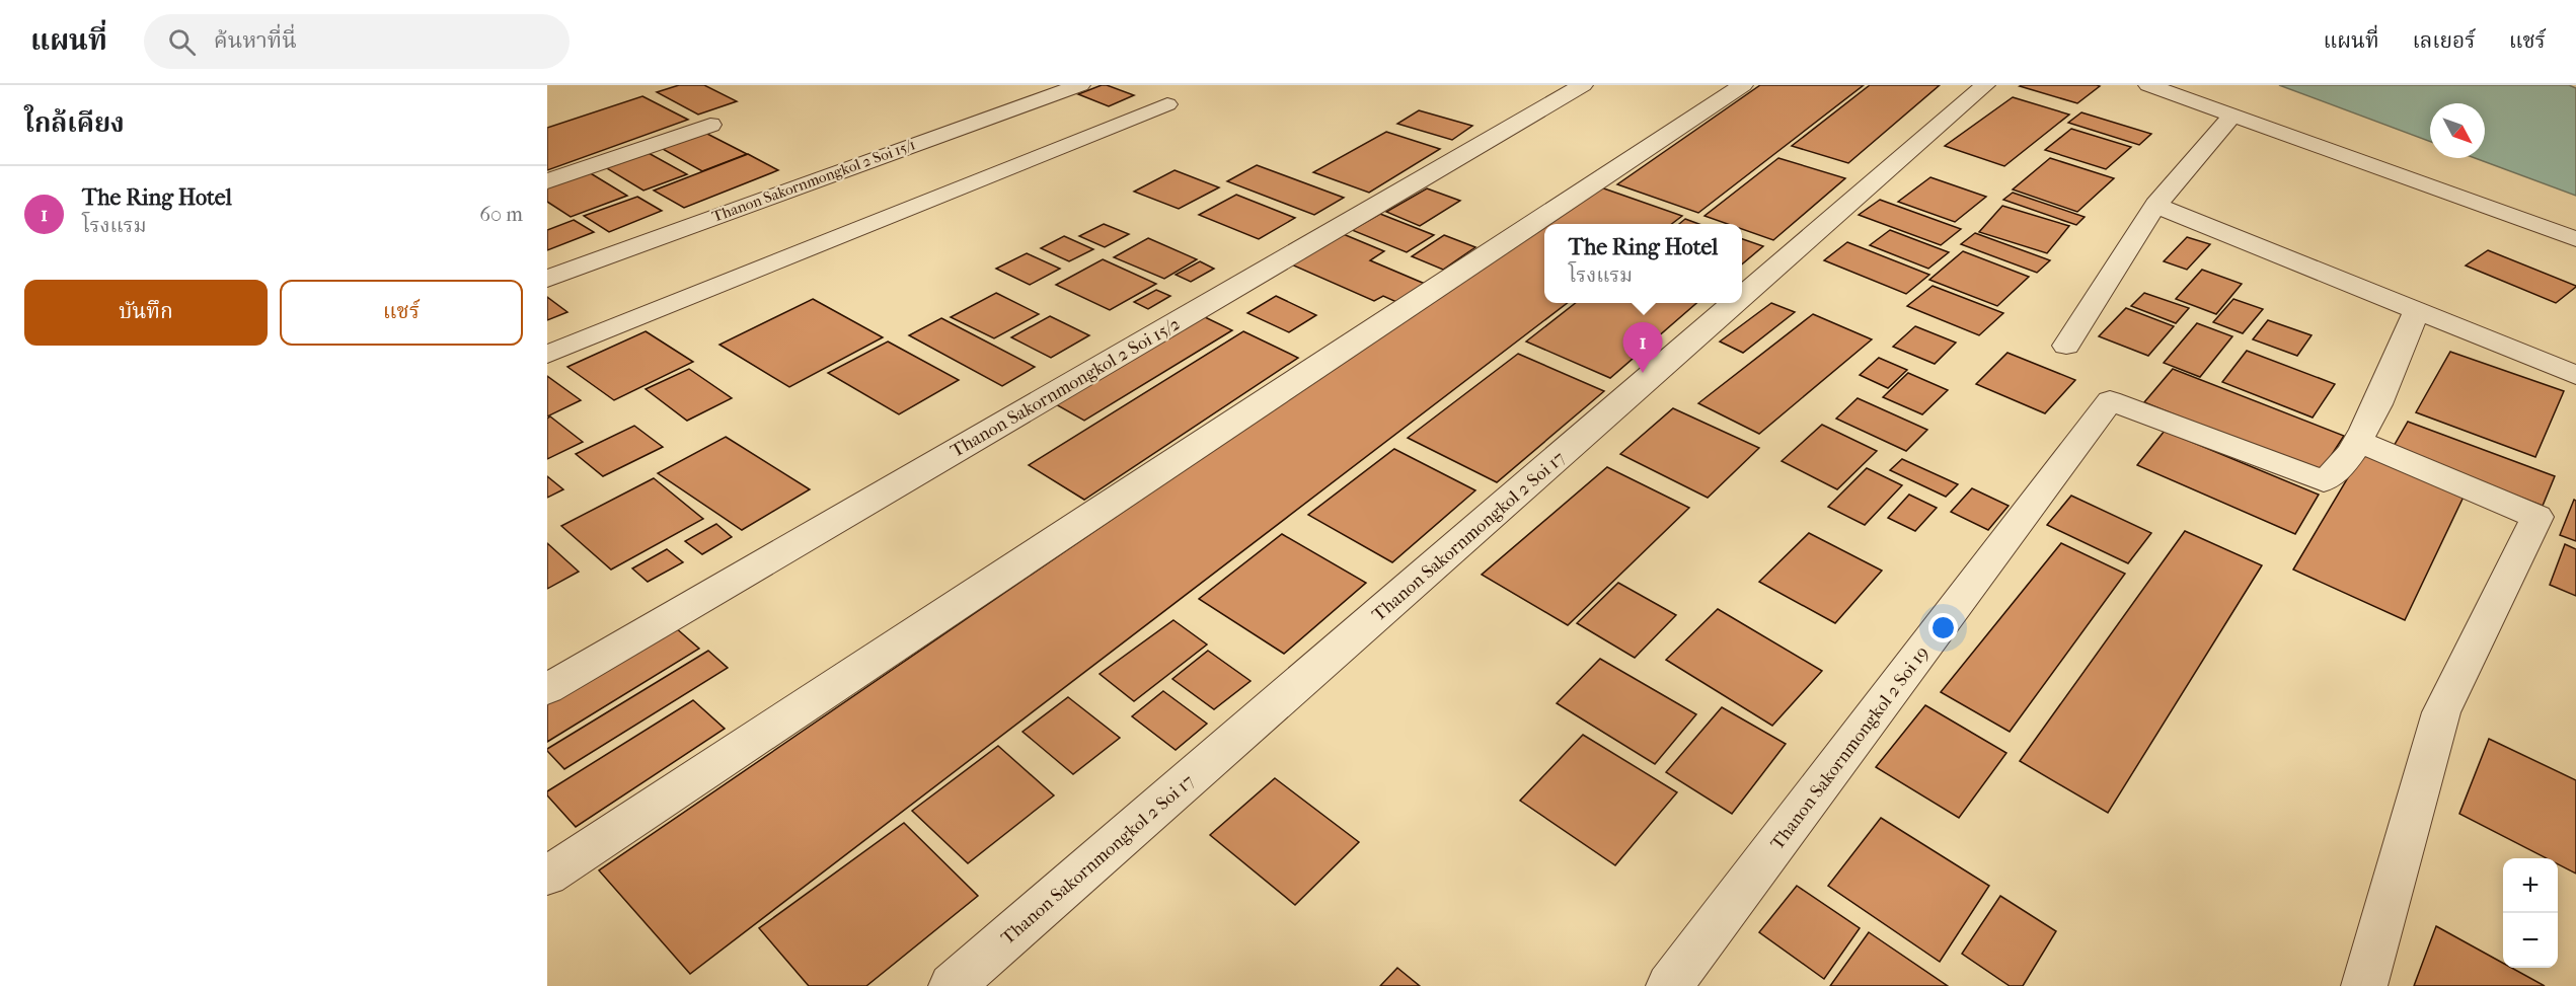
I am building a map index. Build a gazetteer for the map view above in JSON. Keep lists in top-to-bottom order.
{
  "streets": {
    "street": [
      "Thanon Sakornmongkol 2 Soi 15/1",
      "Thanon Sakornmongkol 2 Soi 15/2",
      "Thanon Sakornmongkol 2 Soi 17",
      "Thanon Sakornmongkol 2 Soi 19"
    ]
  },
  "north": "bottom right",
  "page": {
    "header": "แผนที่",
    "search": "ค้นหาที่นี่",
    "nav": ["แผนที่", "เลเยอร์", "แชร์"],
    "heading": "ใกล้เคียง",
    "list": [
      {
        "mark": "1",
        "name": "The Ring Hotel",
        "note": "โรงแรม",
        "value": "60 m"
      }
    ],
    "popup": ["The Ring Hotel", "โรงแรม"],
    "buttons": ["บันทึก", "แชร์"],
    "pins": "1",
    "map_buttons": ["+", "−"]
  }
}
